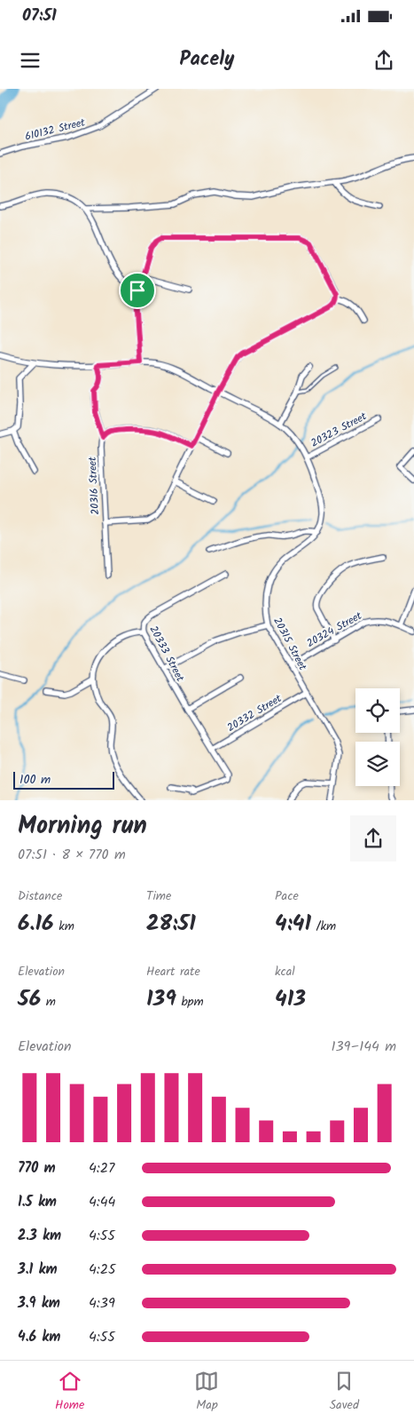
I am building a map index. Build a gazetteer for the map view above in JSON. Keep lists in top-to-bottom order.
{
  "streets": {
    "street": [
      "610132 Street",
      "20323 Street",
      "20316 Street",
      "20324 Street",
      "20315 Street",
      "20333 Street",
      "20332 Street"
    ]
  },
  "crossings": [
    ["20324 Street", "20315 Street"],
    ["20315 Street", "20332 Street"],
    ["20333 Street", "20332 Street"]
  ],
  "scale_bar": "100 m",
  "page": {
    "status": "07:51",
    "header": "Pacely",
    "scale": "100 m",
    "heading": ["Morning run", "07:51 · 8 × 770 m"],
    "stats": [
      ["Distance", "6.16 km"],
      ["Time", "28:51"],
      ["Pace", "4:41 /km"],
      ["Elevation", "56 m"],
      ["Heart rate", "139 bpm"],
      ["kcal", "413"]
    ],
    "chart": ["Elevation", "139–144 m"],
    "list": [
      {
        "name": "770 m",
        "note": "4:27"
      },
      {
        "name": "1.5 km",
        "note": "4:44"
      },
      {
        "name": "2.3 km",
        "note": "4:55"
      },
      {
        "name": "3.1 km",
        "note": "4:25"
      },
      {
        "name": "3.9 km",
        "note": "4:39"
      },
      {
        "name": "4.6 km",
        "note": "4:55"
      }
    ],
    "tabs": ["Home", "Map", "Saved"]
  }
}
